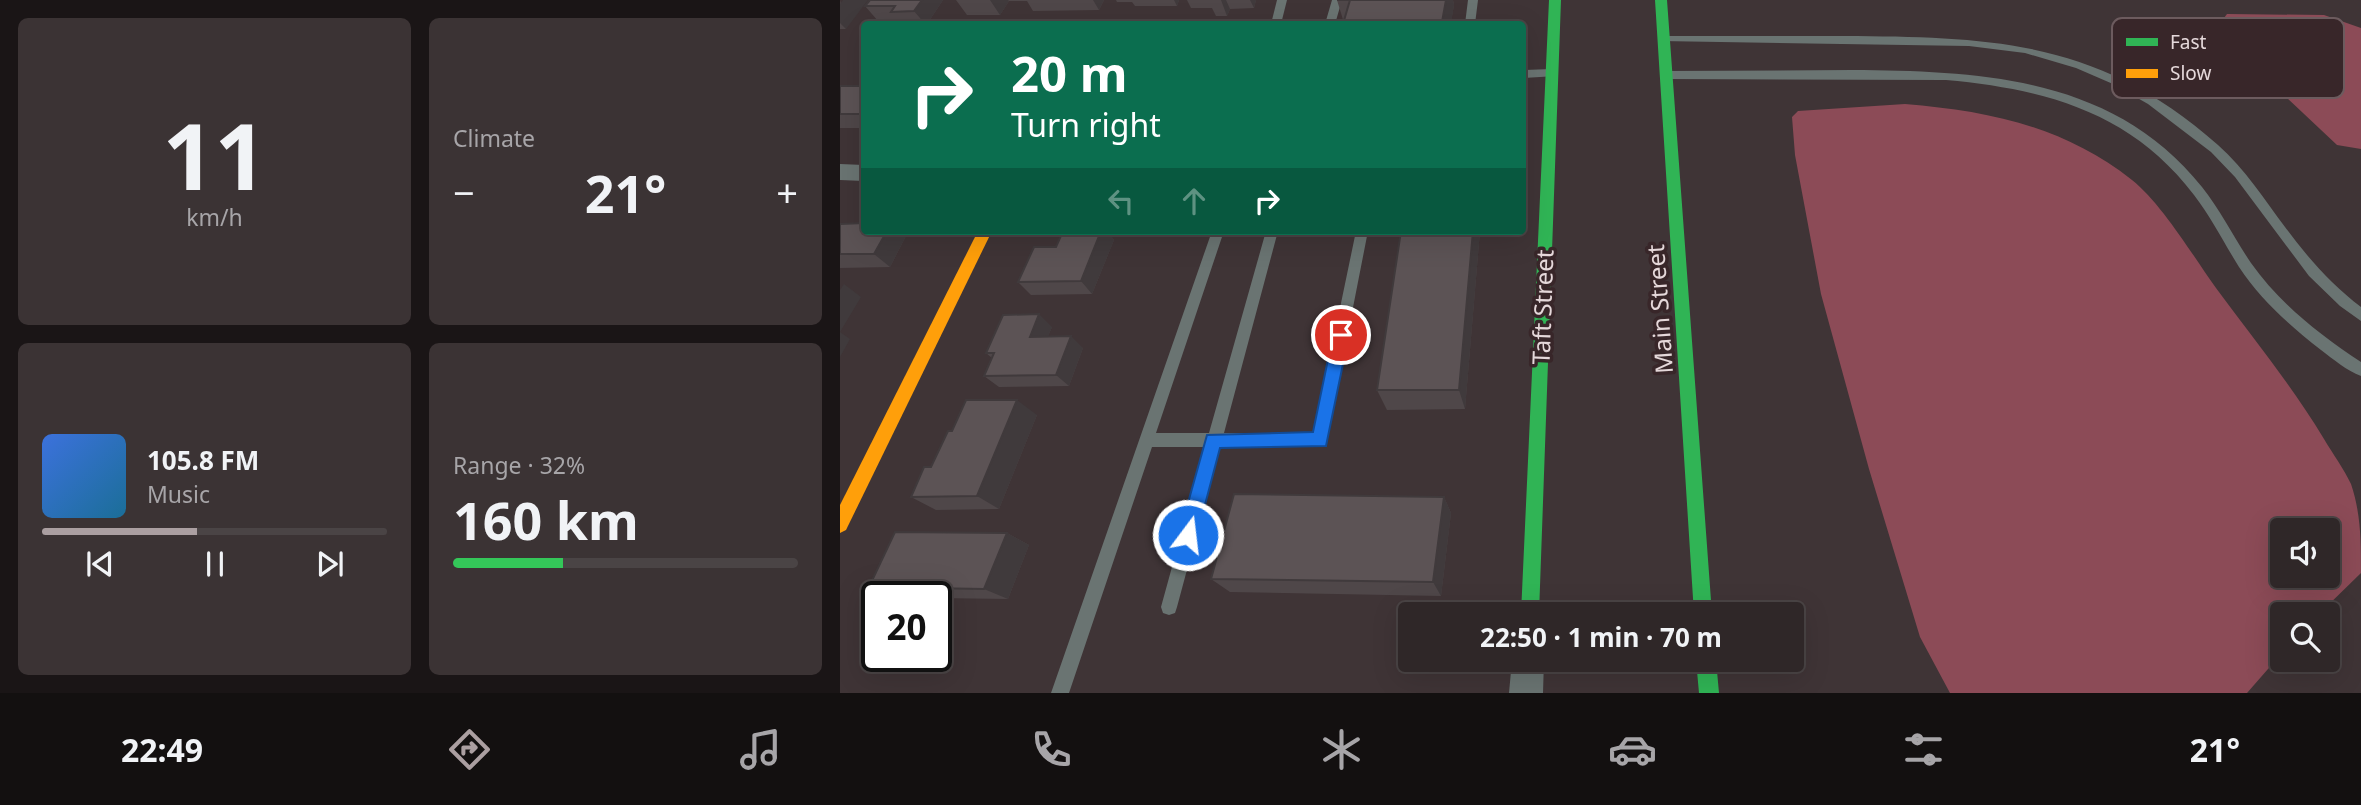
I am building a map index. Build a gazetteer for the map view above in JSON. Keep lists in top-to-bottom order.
{
  "streets": {
    "street": ["Taft Street", "Main Street"]
  },
  "legend": ["Fast", "Slow"],
  "page": {
    "tile": [
      ["11", "km/h"],
      "Climate",
      ["Range · 32%", "160 km"]
    ],
    "turn": ["20 m", "Turn right"],
    "heat": ["−", "21°", "+"],
    "song": ["105.8 FM", "Music"],
    "limit": "20",
    "trip": "22:50 · 1 min · 70 m",
    "tabs": ["22:49", "21°"]
  }
}
